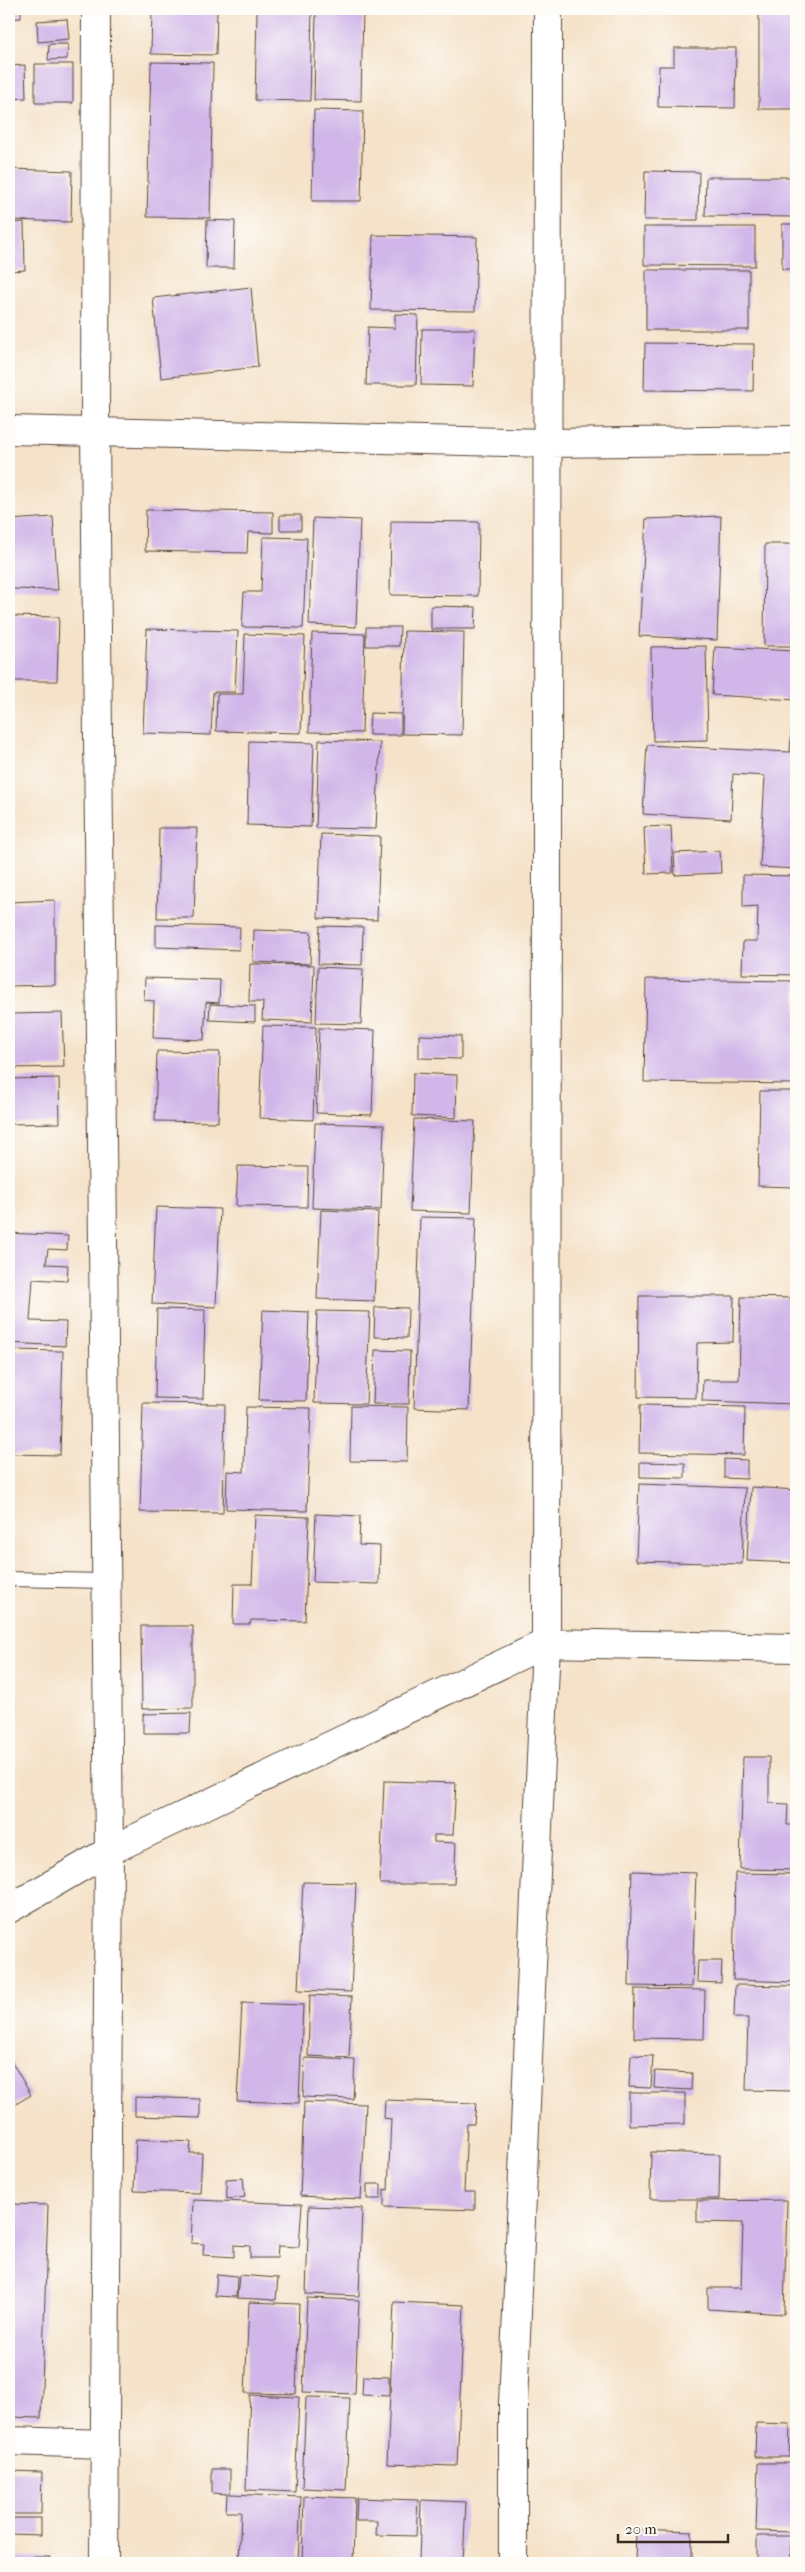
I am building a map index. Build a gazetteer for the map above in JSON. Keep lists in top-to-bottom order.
{
  "scale_bar": "20 m"
}
